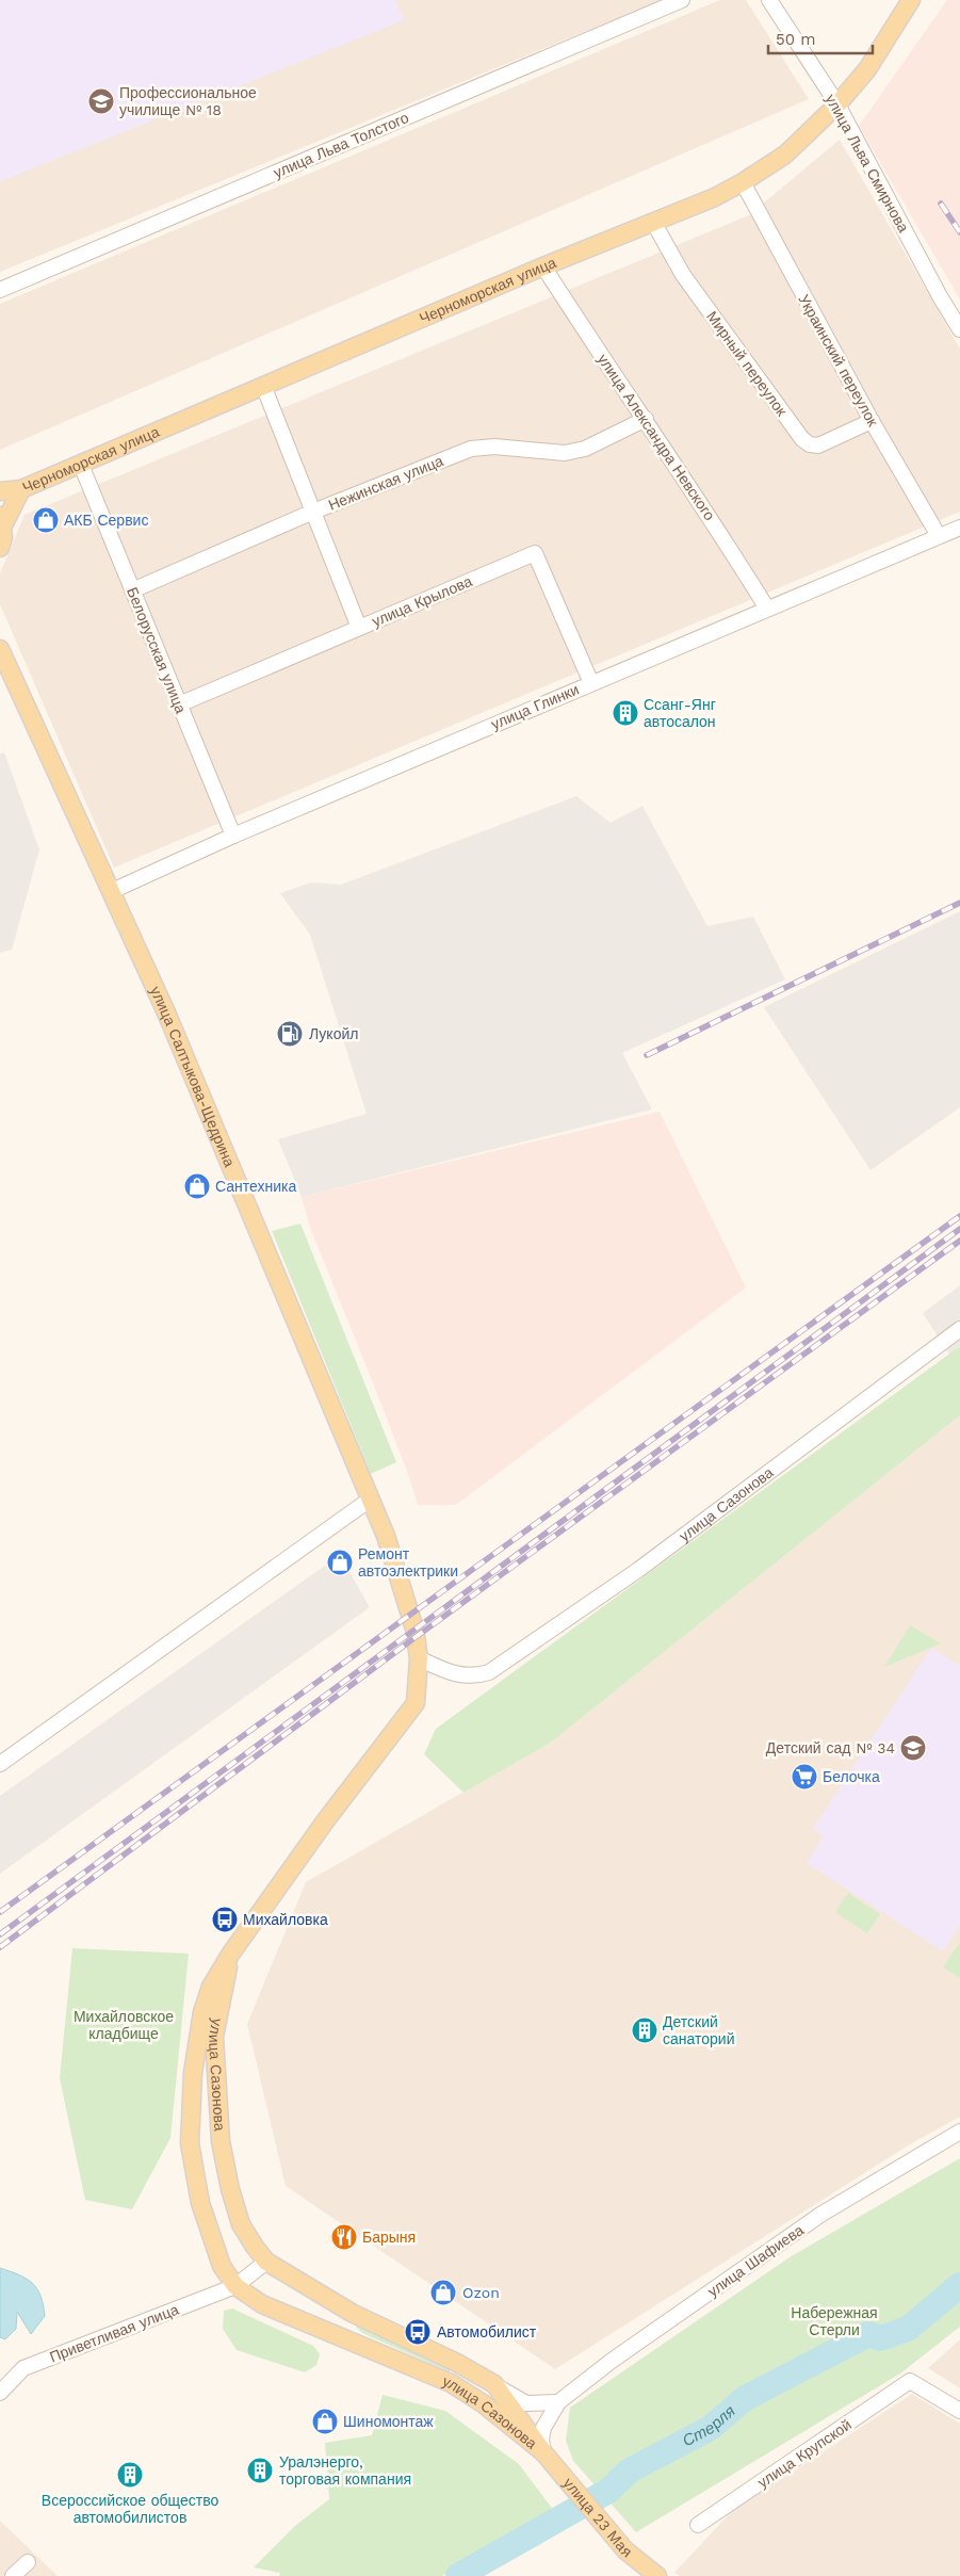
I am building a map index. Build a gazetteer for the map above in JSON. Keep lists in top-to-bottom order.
{
  "streets": {
    "main road": [
      "Черноморская улица",
      "улица Салтыкова-Щедрина",
      "улица Сазонова",
      "улица 23 Мая"
    ],
    "street": [
      "улица Льва Толстого",
      "улица Льва Смирнова",
      "Украинский переулок",
      "Мирный переулок",
      "улица Александра Невского",
      "Нежинская улица",
      "улица Крылова",
      "Белорусская улица",
      "улица Глинки",
      "улица Шафиева",
      "Приветливая улица",
      "улица Крупской"
    ]
  },
  "crossings": [
    ["улица Льва Смирнова", "Черноморская улица"],
    ["Черноморская улица", "Украинский переулок"],
    ["Черноморская улица", "Мирный переулок"],
    ["Черноморская улица", "улица Александра Невского"],
    ["Черноморская улица", "Белорусская улица"],
    ["Украинский переулок", "Мирный переулок"],
    ["Украинский переулок", "улица Глинки"],
    ["улица Александра Невского", "Нежинская улица"],
    ["улица Александра Невского", "улица Глинки"],
    ["Нежинская улица", "Белорусская улица"],
    ["улица Крылова", "Белорусская улица"],
    ["улица Крылова", "улица Глинки"],
    ["Белорусская улица", "улица Глинки"],
    ["улица Глинки", "улица Салтыкова-Щедрина"],
    ["улица Салтыкова-Щедрина", "улица Сазонова"],
    ["улица Сазонова", "Приветливая улица"],
    ["улица Сазонова", "улица 23 Мая"]
  ],
  "water": ["Стерля"],
  "parks": ["Михайловское кладбище", "Набережная Стерли"],
  "places": {
    "school or university": ["Профессиональное училище № 18", "Детский сад № 34"],
    "shop": [
      "АКБ Сервис",
      "Сантехника",
      "Ремонт автоэлектрики",
      "Ozon",
      "Шиномонтаж"
    ],
    "building": [
      "Ссанг-Янг автосалон",
      "Детский санаторий",
      "Уралэнерго, торговая компания",
      "Всероссийское общество автомобилистов"
    ],
    "fuel station": ["Лукойл"],
    "supermarket": ["Белочка"],
    "bus stop": ["Михайловка", "Автомобилист"],
    "restaurant": ["Барыня"]
  },
  "scale_bar": "50 m"
}
